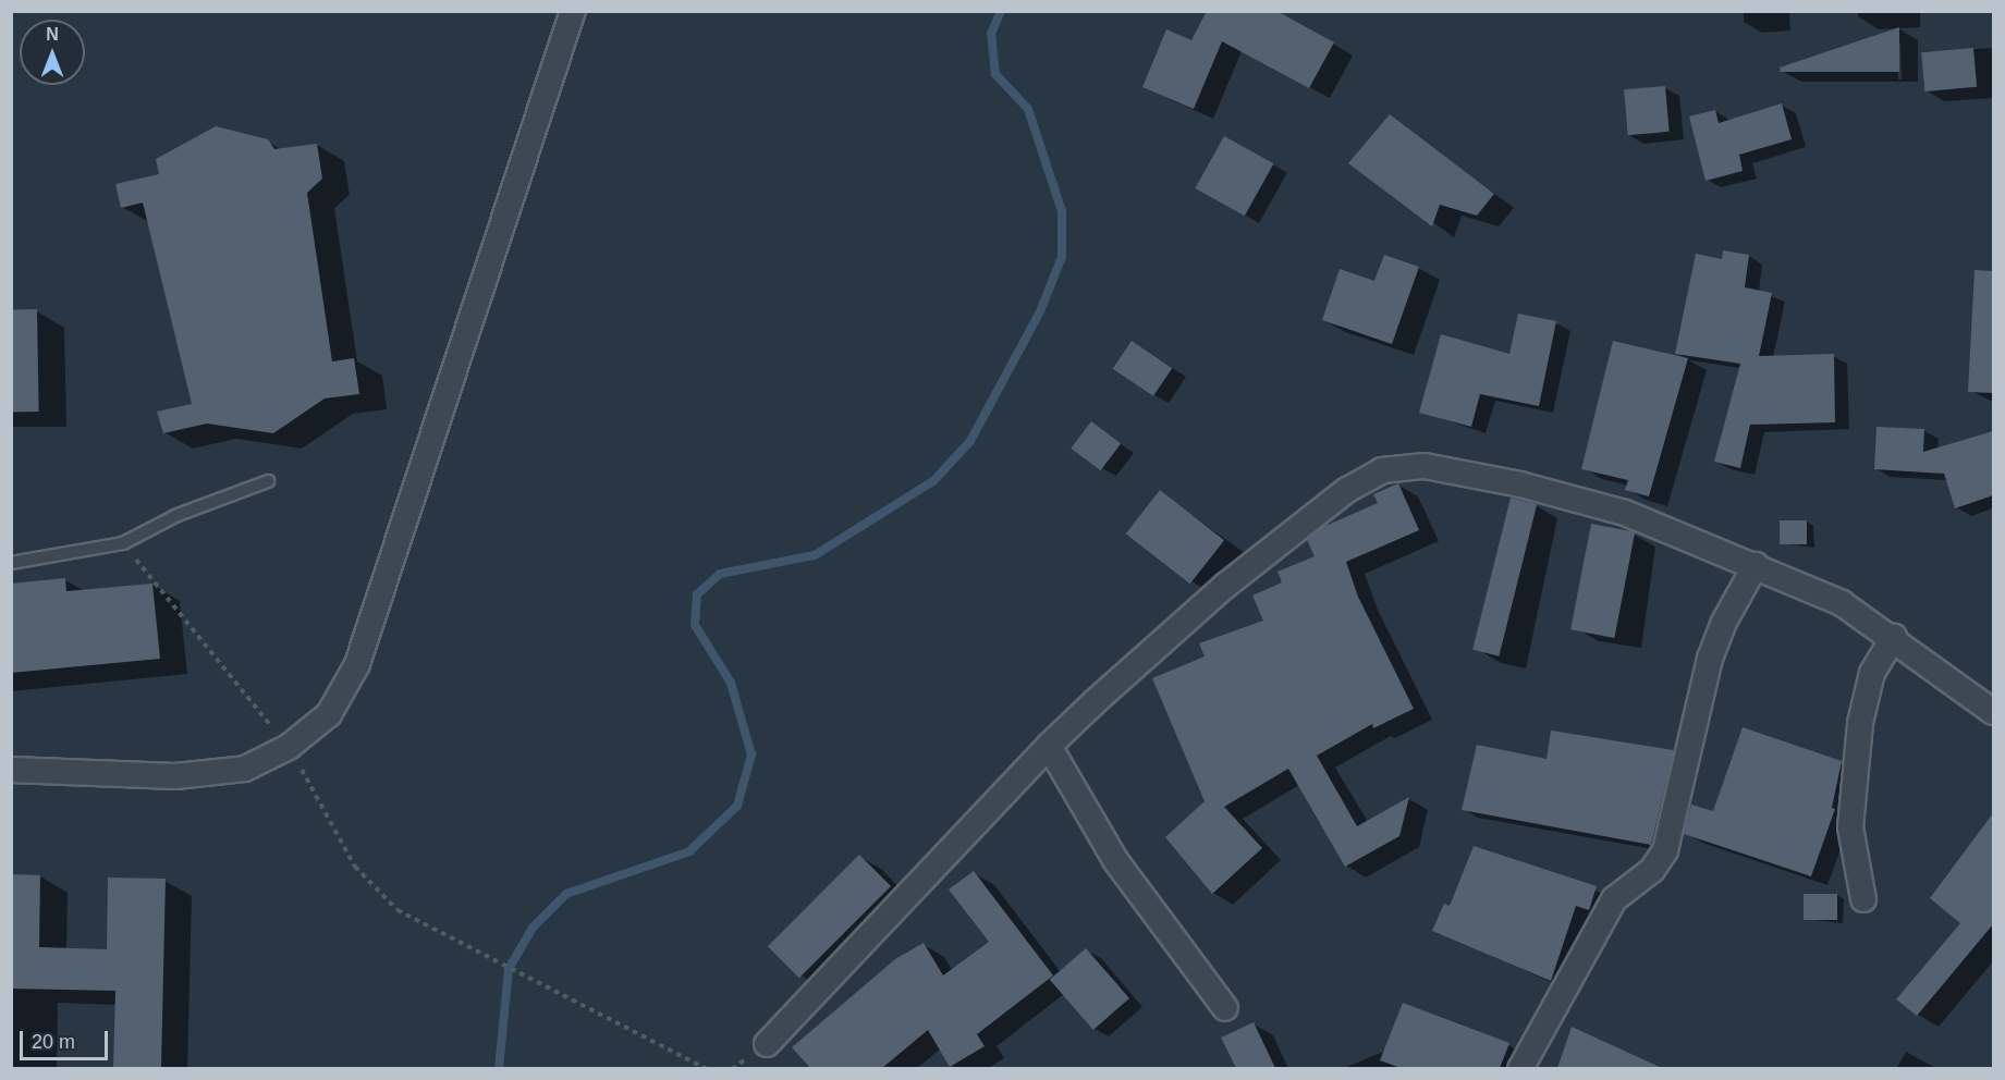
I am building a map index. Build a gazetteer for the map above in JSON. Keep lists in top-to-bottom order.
{
  "scale_bar": "20 m",
  "north": "top"
}
